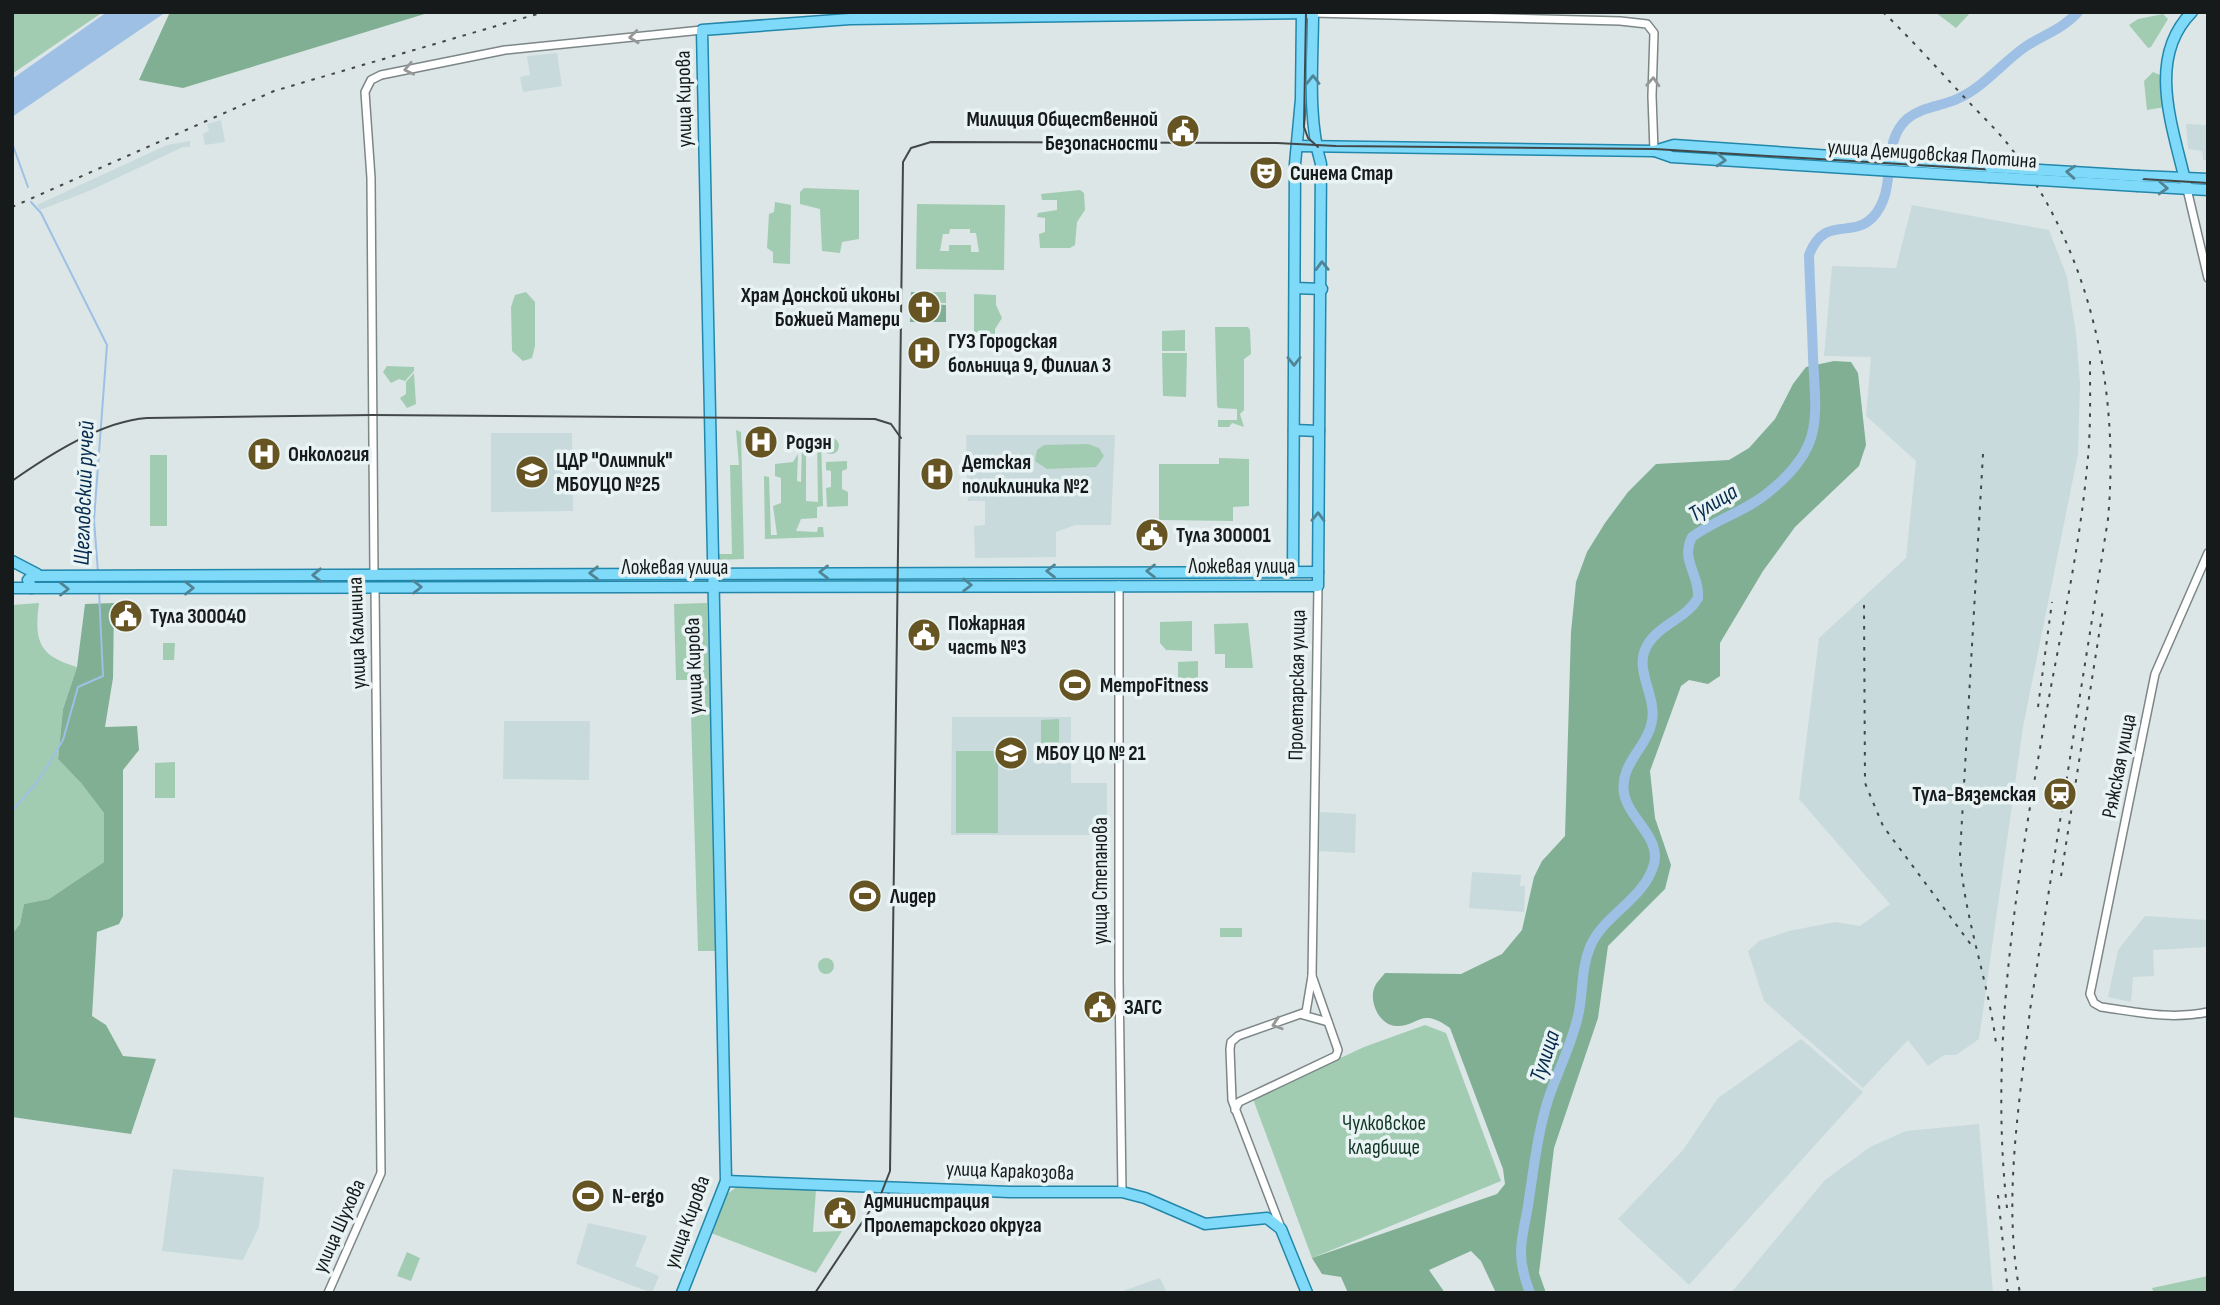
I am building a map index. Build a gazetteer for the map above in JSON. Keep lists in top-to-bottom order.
{
  "streets": {
    "main road": [
      "улица Кирова",
      "улица Демидовская Плотина",
      "Ложевая улица",
      "улица Калинина",
      "Пролетарская улица",
      "улица Степанова",
      "улица Каракозова"
    ],
    "street": ["Ряжская улица", "улица Шухова"]
  },
  "crossings": [
    ["улица Кирова", "Ложевая улица"],
    ["улица Кирова", "улица Калинина"],
    ["улица Кирова", "улица Каракозова"],
    ["улица Демидовская Плотина", "Пролетарская улица"],
    ["Ложевая улица", "улица Калинина"],
    ["Ложевая улица", "Пролетарская улица"],
    ["Ложевая улица", "улица Степанова"],
    ["улица Калинина", "улица Шухова"],
    ["улица Степанова", "улица Каракозова"]
  ],
  "water": ["Щегловский ручей", "Тулица"],
  "parks": ["Чулковское кладбище"],
  "places": {
    "public building": [
      "Милиция Общественной Безопасности",
      "Тула 300001",
      "Тула 300040",
      "Пожарная часть №3",
      "ЗАГС",
      "Администрация Пролетарского округа"
    ],
    "theatre": ["Синема Стар"],
    "church": ["Храм Донской иконы Божией Матери"],
    "hospital": [
      "ГУЗ Городская больница 9, Филиал 3",
      "Родэн",
      "Онкология",
      "Детская поликлиника №2"
    ],
    "school or university": ["ЦДР \"Олимпик\" МБОУЦО №25", "МБОУ ЦО № 21"],
    "sports": ["МетроFitness", "Лидер", "N-ergo"],
    "station": ["Тула-Вяземская"]
  }
}
